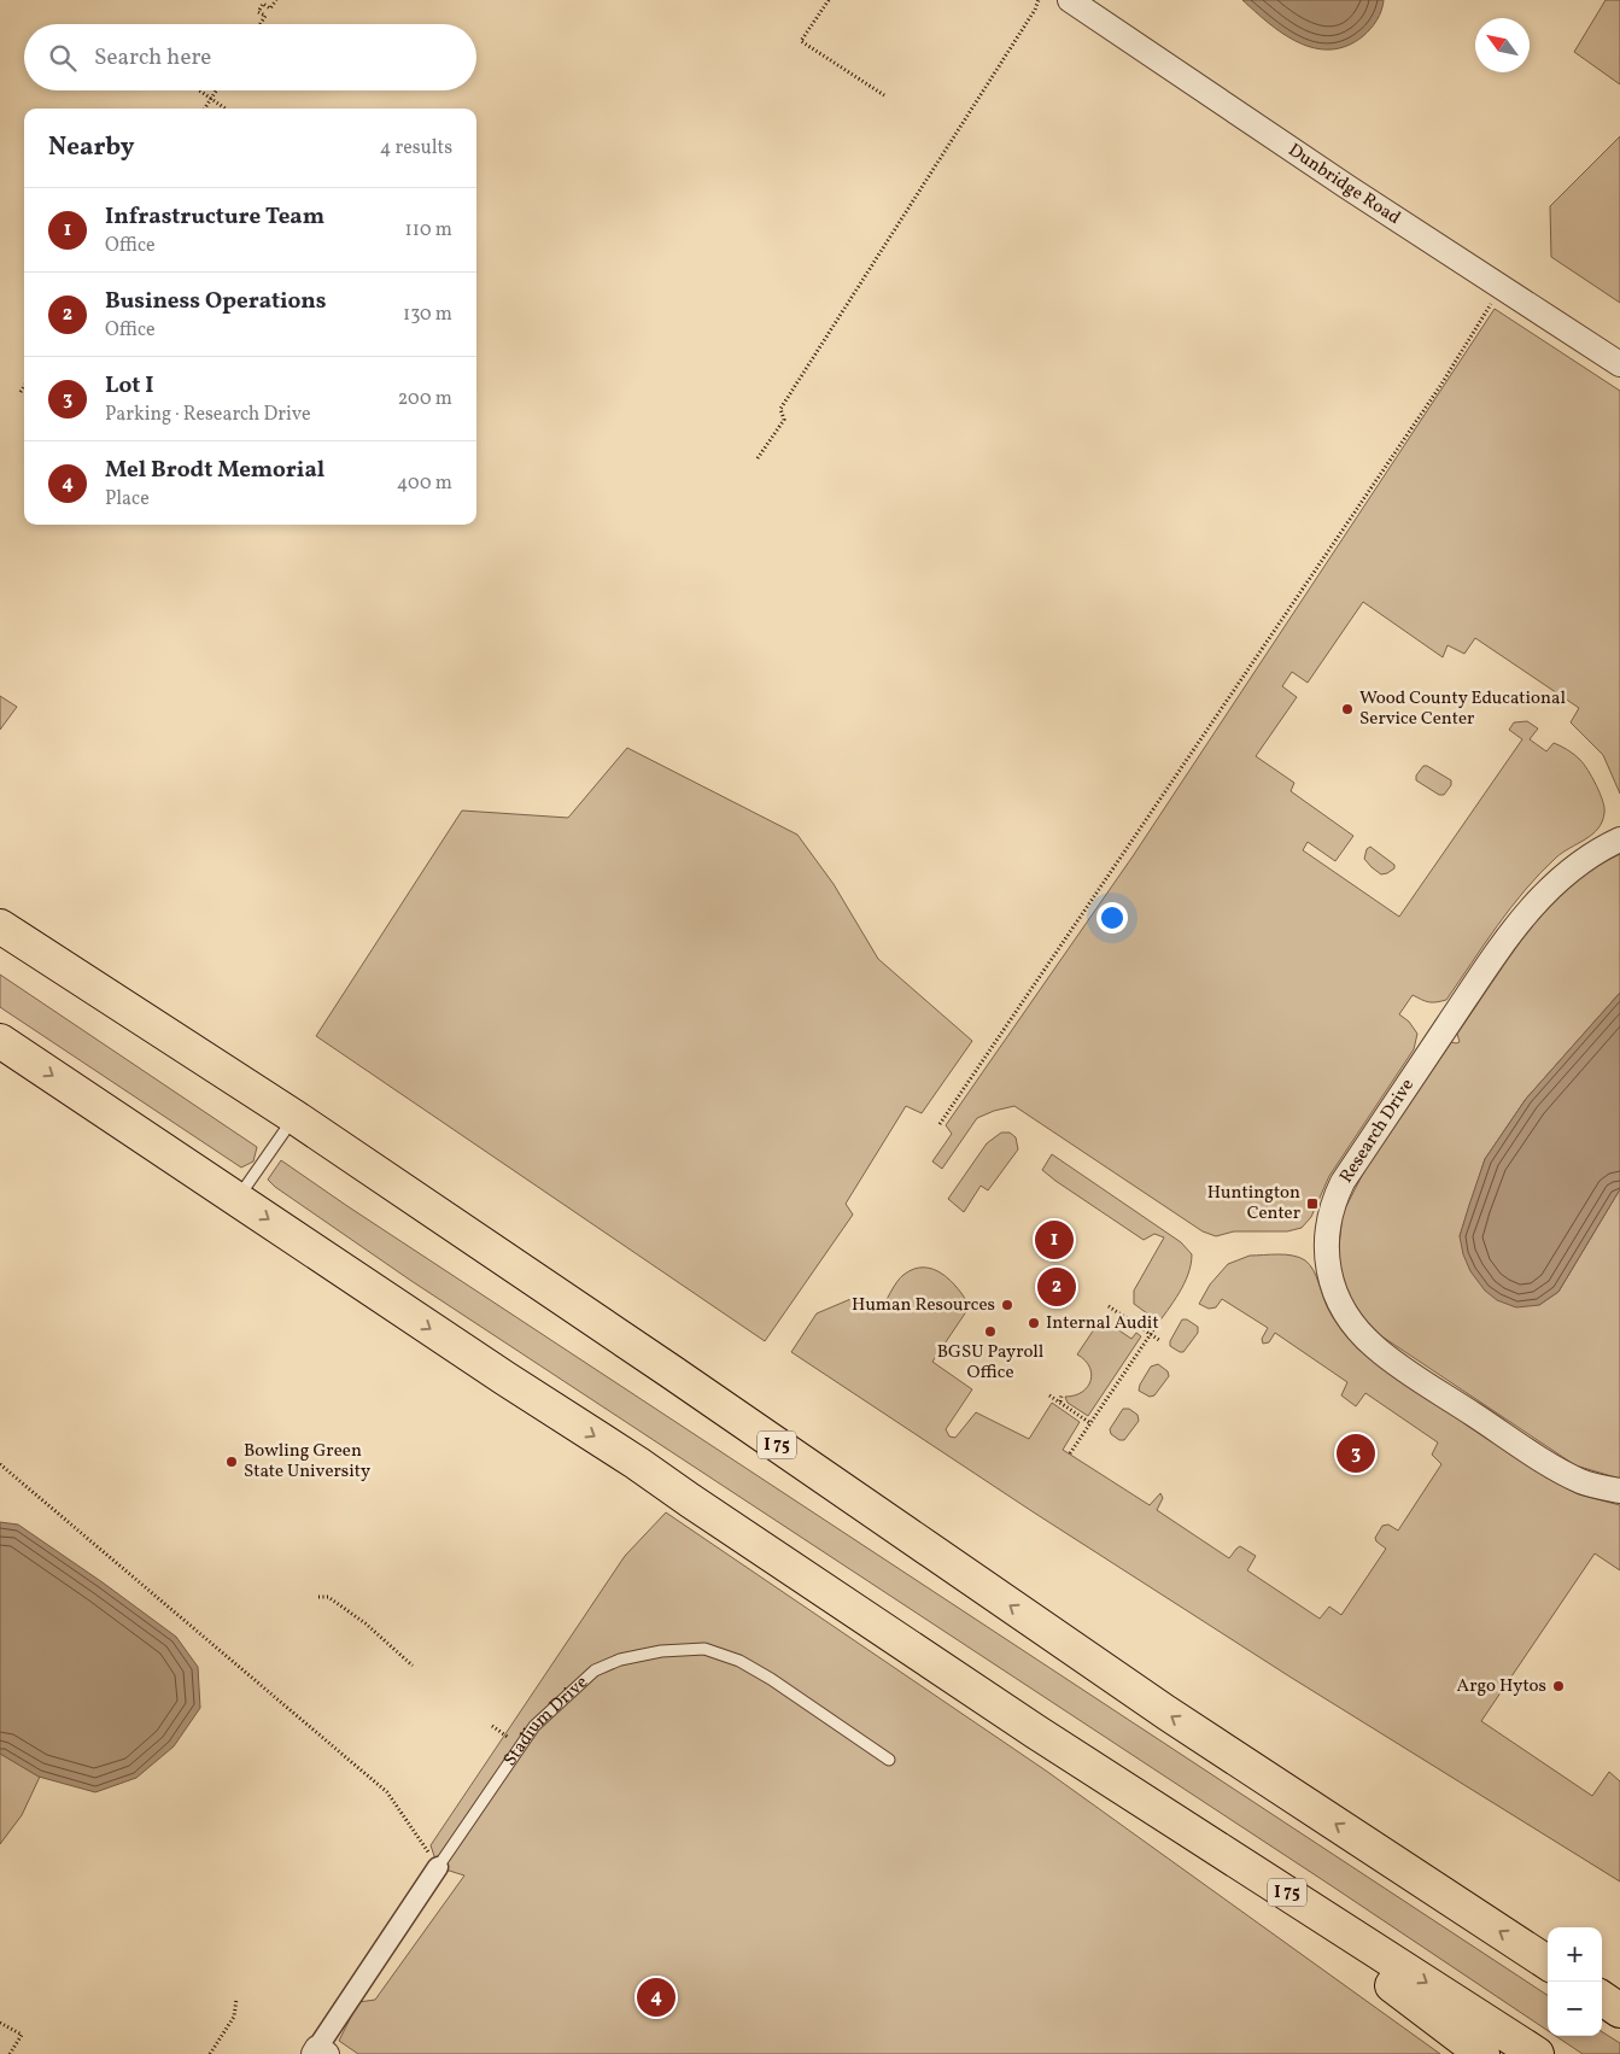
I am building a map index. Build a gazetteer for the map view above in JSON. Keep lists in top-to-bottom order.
{
  "streets": {
    "highway": ["I 75"],
    "street": ["Dunbridge Road", "Research Drive", "Stadium Drive"]
  },
  "places": {
    "other": [
      "Wood County Educational Service Center",
      "Human Resources",
      "Internal Audit",
      "BGSU Payroll Office",
      "Bowling Green State University",
      "Argo Hytos"
    ],
    "transit": ["Huntington Center"]
  },
  "north": "top left",
  "page": {
    "search": "Search here",
    "heading": ["Nearby", "4 results"],
    "list": [
      {
        "mark": "1",
        "name": "Infrastructure Team",
        "note": "Office",
        "value": "110 m"
      },
      {
        "mark": "2",
        "name": "Business Operations",
        "note": "Office",
        "value": "130 m"
      },
      {
        "mark": "3",
        "name": "Lot I",
        "note": "Parking · Research Drive",
        "value": "200 m"
      },
      {
        "mark": "4",
        "name": "Mel Brodt Memorial",
        "note": "Place",
        "value": "400 m"
      }
    ],
    "pins": [
      "1",
      "2",
      "3",
      "4"
    ],
    "map_buttons": ["+", "−"]
  }
}
